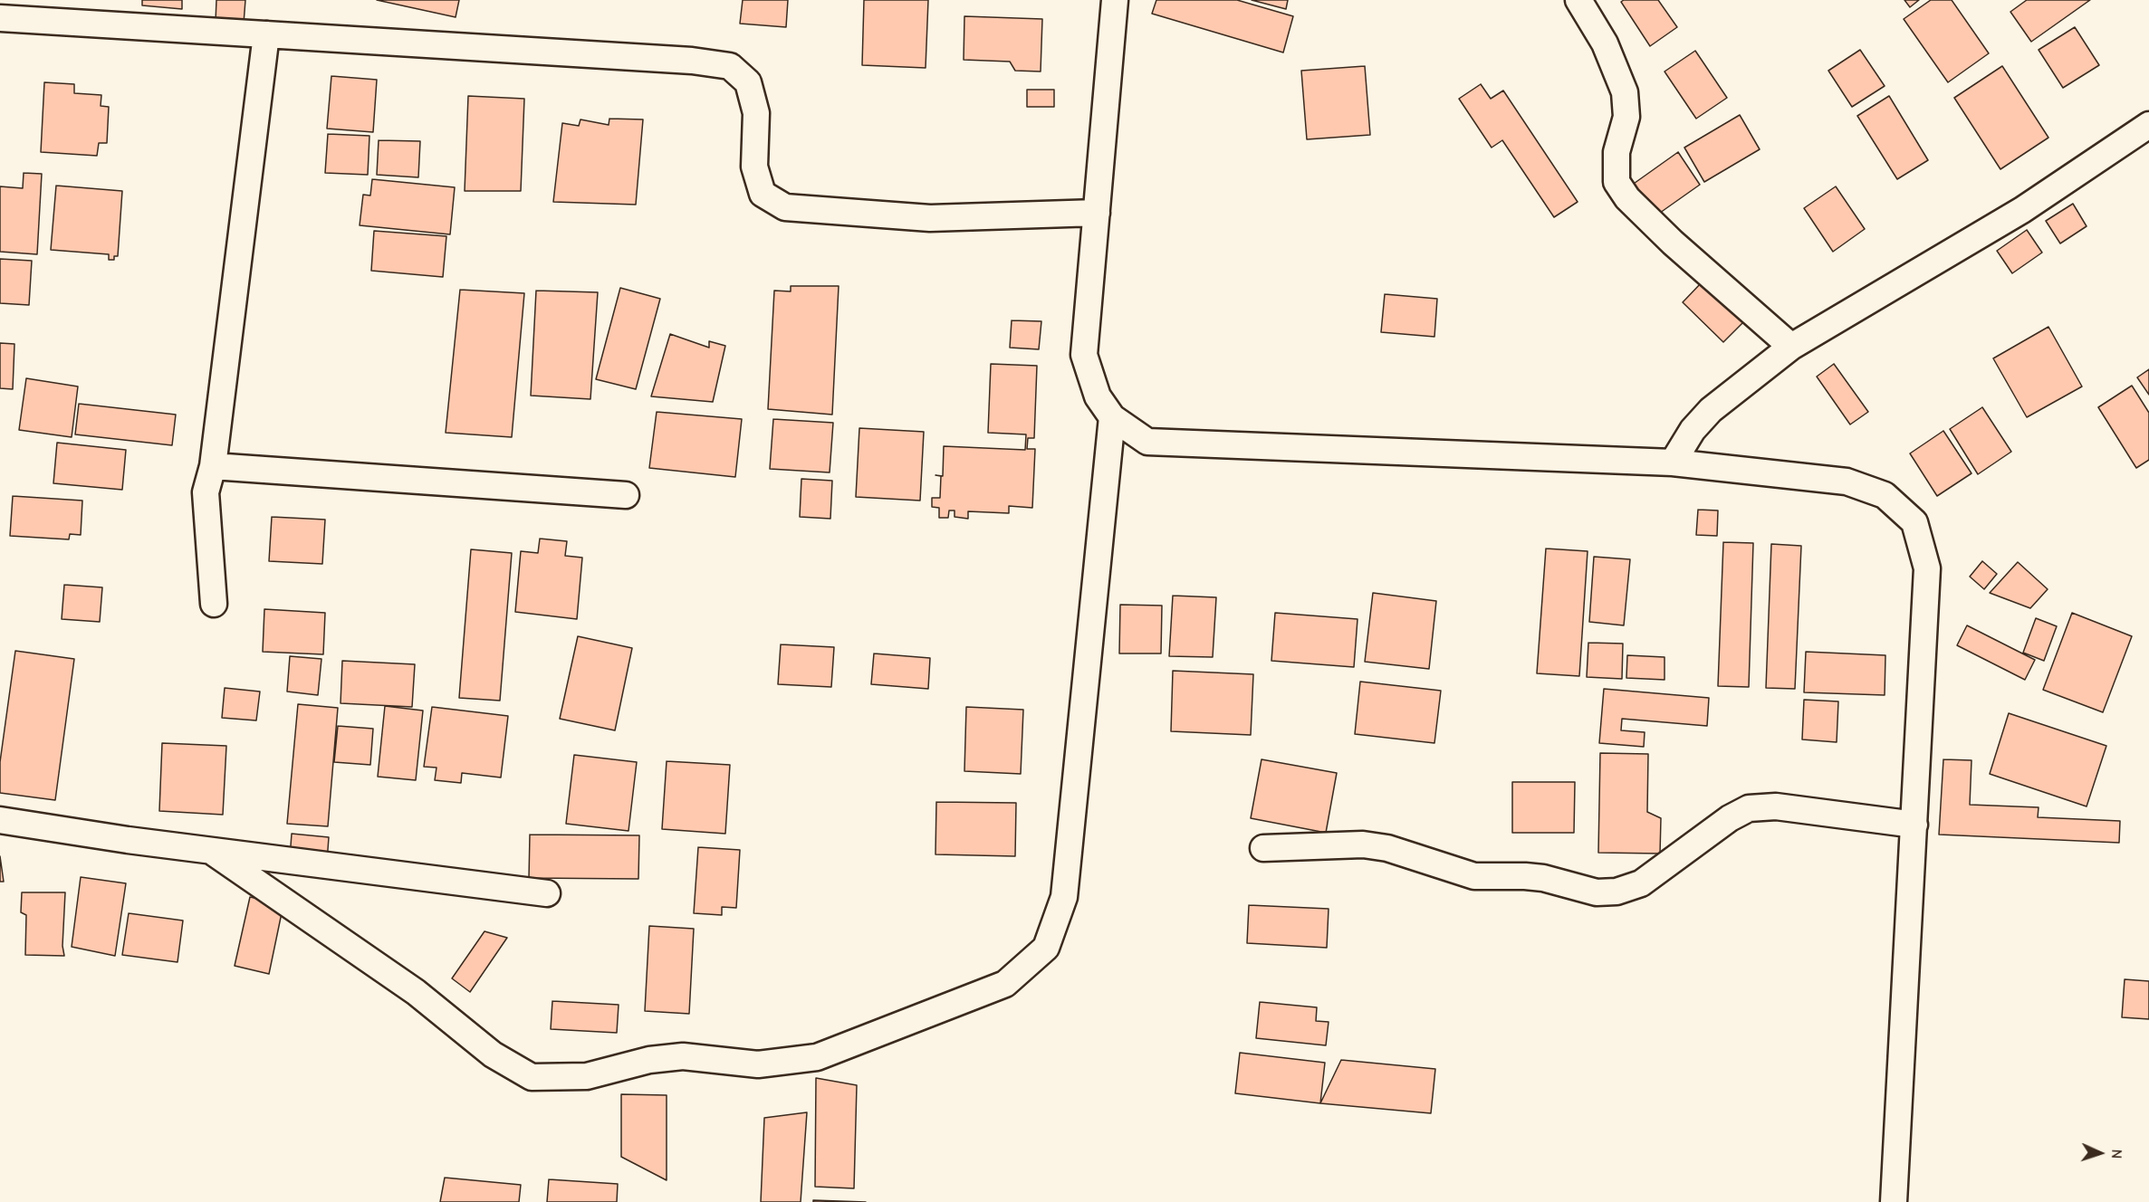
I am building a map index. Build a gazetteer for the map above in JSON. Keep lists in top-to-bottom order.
{
  "north": "right"
}
